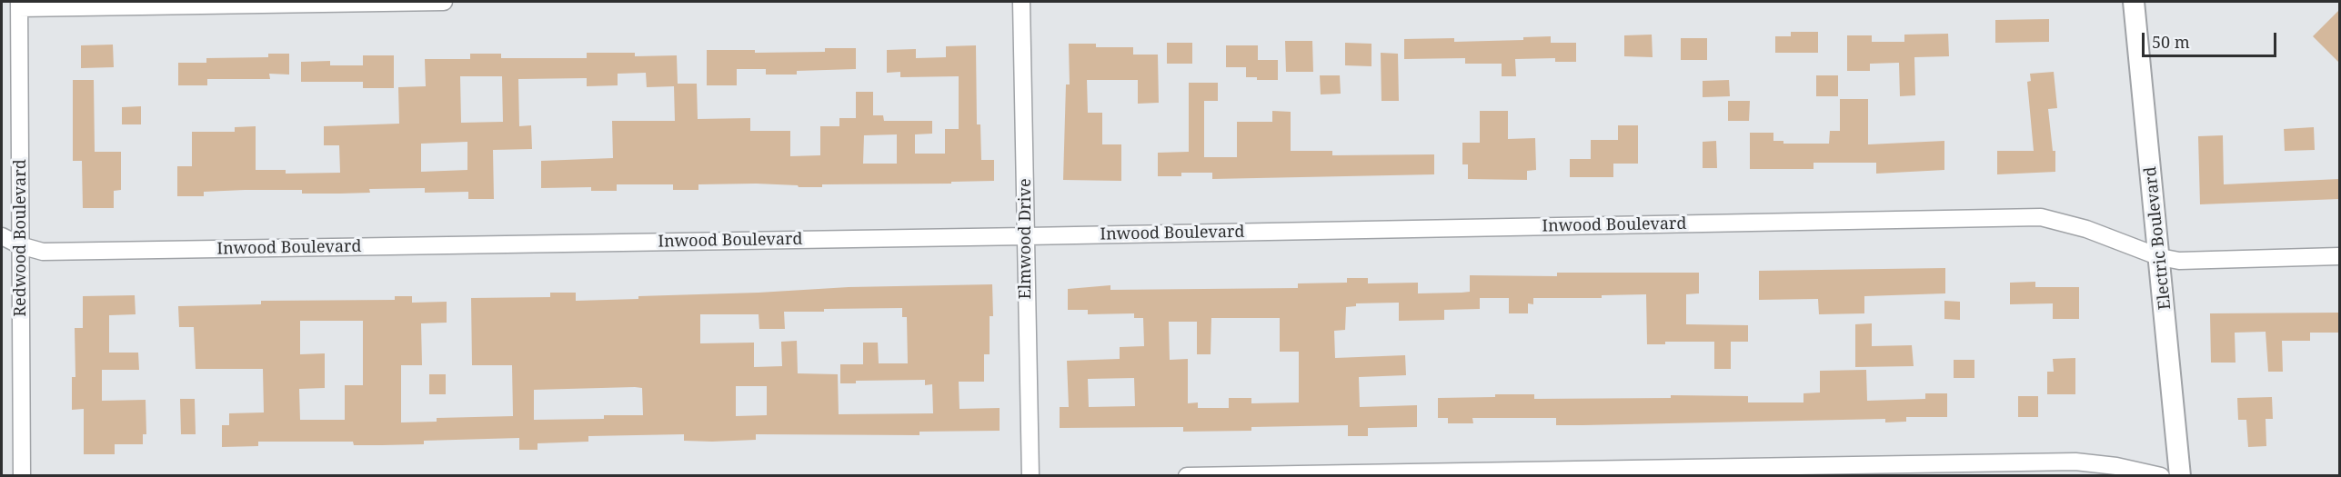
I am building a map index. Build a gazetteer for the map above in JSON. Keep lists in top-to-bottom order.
{
  "streets": {
    "street": [
      "Inwood Boulevard",
      "Redwood Boulevard",
      "Electric Boulevard",
      "Elmwood Drive"
    ]
  },
  "crossings": [
    ["Inwood Boulevard", "Redwood Boulevard"],
    ["Inwood Boulevard", "Electric Boulevard"],
    ["Inwood Boulevard", "Elmwood Drive"]
  ],
  "scale_bar": "50 m"
}
